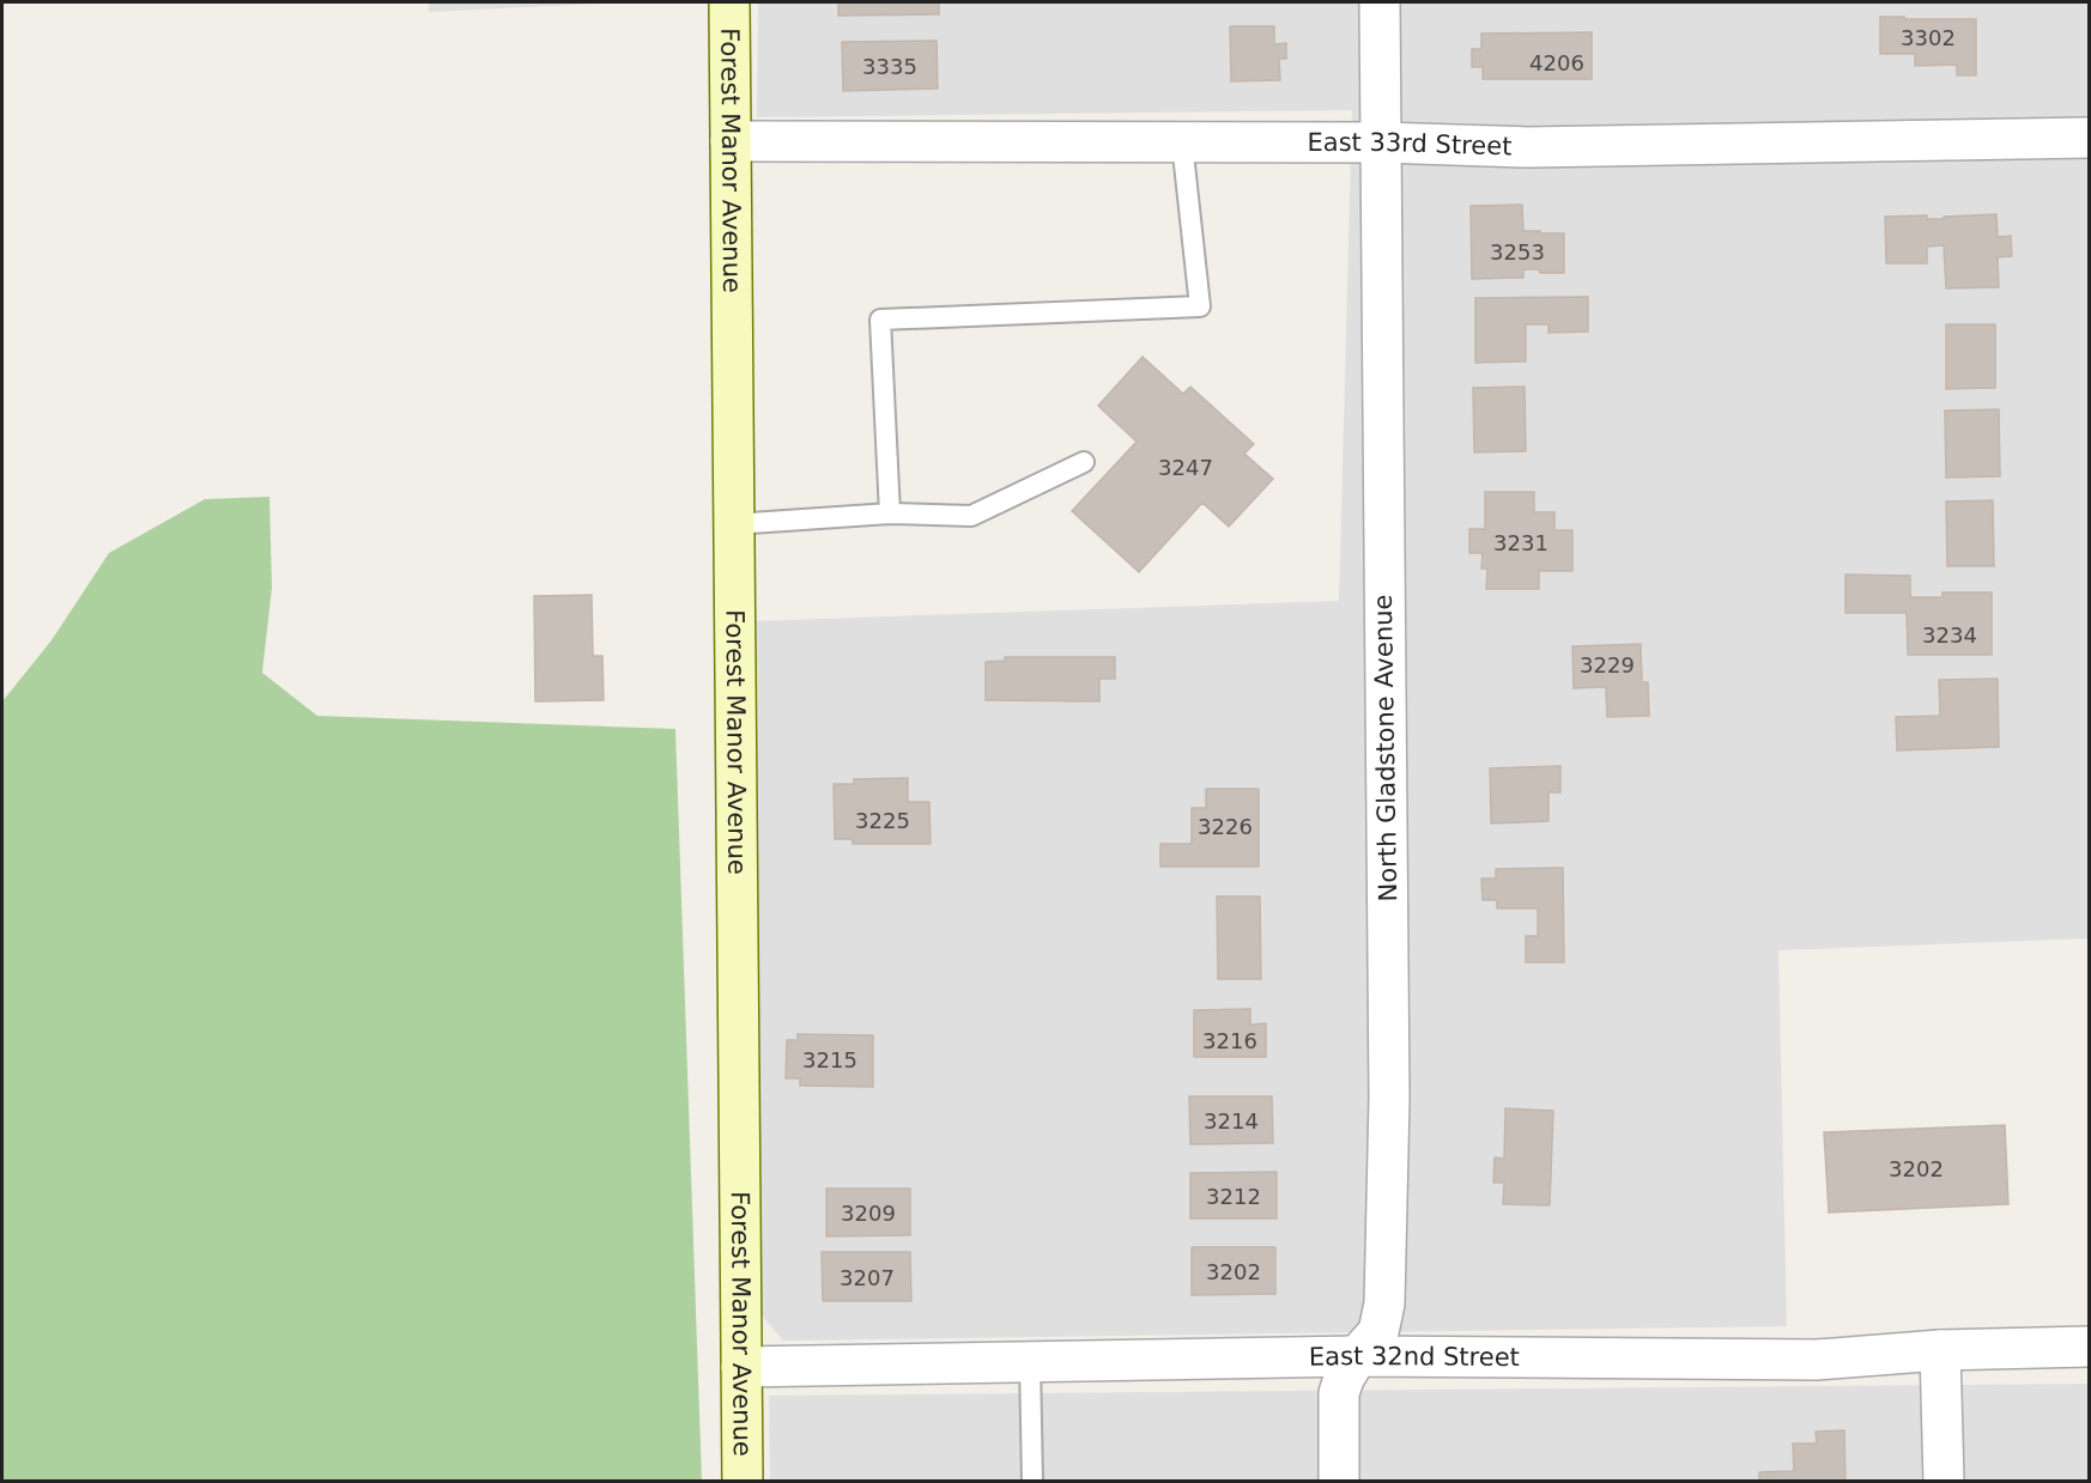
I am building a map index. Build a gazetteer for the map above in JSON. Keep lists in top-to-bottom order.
{
  "streets": {
    "street": [
      "East 33rd Street",
      "Forest Manor Avenue",
      "North Gladstone Avenue",
      "East 32nd Street"
    ]
  },
  "crossings": [
    ["East 33rd Street", "Forest Manor Avenue"],
    ["East 33rd Street", "North Gladstone Avenue"],
    ["Forest Manor Avenue", "East 32nd Street"],
    ["North Gladstone Avenue", "East 32nd Street"]
  ],
  "house_numbers": [
    "3302",
    "4206",
    "3335",
    "3253",
    "3247",
    "3231",
    "3234",
    "3229",
    "3225",
    "3226",
    "3216",
    "3215",
    "3214",
    "3202",
    "3212",
    "3209",
    "3202",
    "3207"
  ]
}
